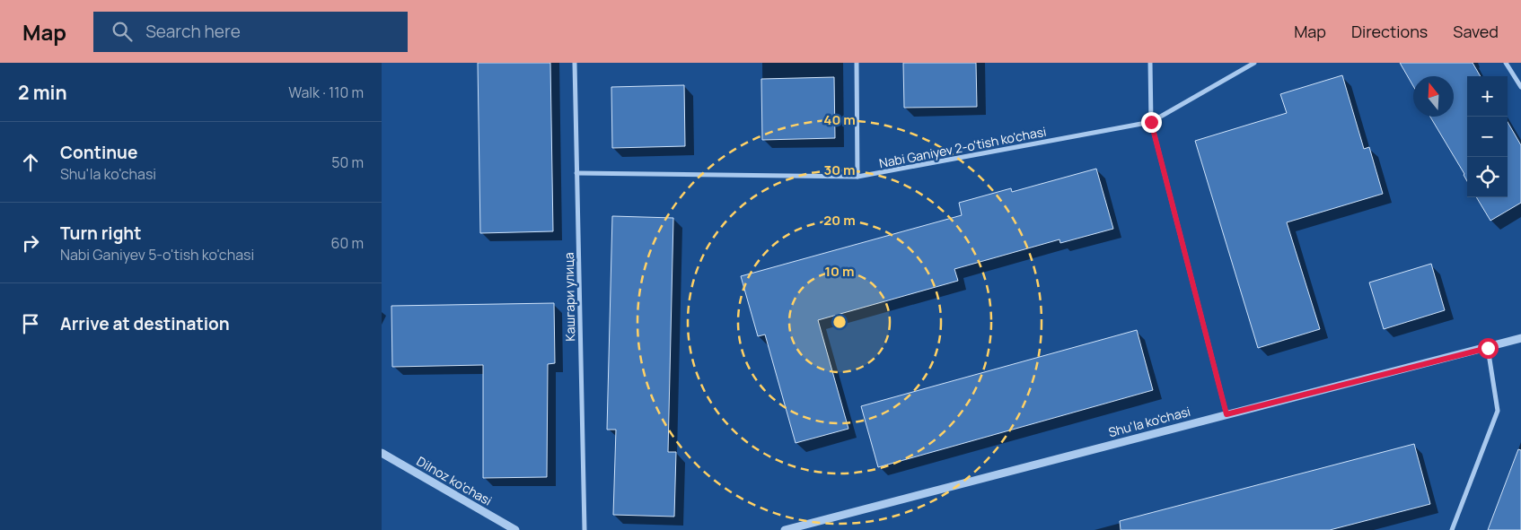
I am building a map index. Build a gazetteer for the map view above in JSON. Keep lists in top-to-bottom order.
{
  "streets": {
    "street": [
      "Nabi Ganiyev 2-o'tish ko'chasi",
      "Кашгари улица",
      "Shu'la ko'chasi",
      "Dilnoz ko'chasi"
    ]
  },
  "crossings": [
    ["Nabi Ganiyev 2-o'tish ko'chasi", "Кашгари улица"]
  ],
  "north": "top",
  "page": {
    "header": "Map",
    "search": "Search here",
    "nav": ["Map", "Directions", "Saved"],
    "heading": ["2 min", "Walk · 110 m"],
    "map_buttons": ["+", "−"],
    "list": [
      ["Continue", "Shu'la ko'chasi", "50 m"],
      ["Turn right", "Nabi Ganiyev 5-o'tish ko'chasi", "60 m"],
      "Arrive at destination"
    ]
  },
  "rings": [
    "40 m",
    "30 m",
    "20 m",
    "10 m"
  ]
}
